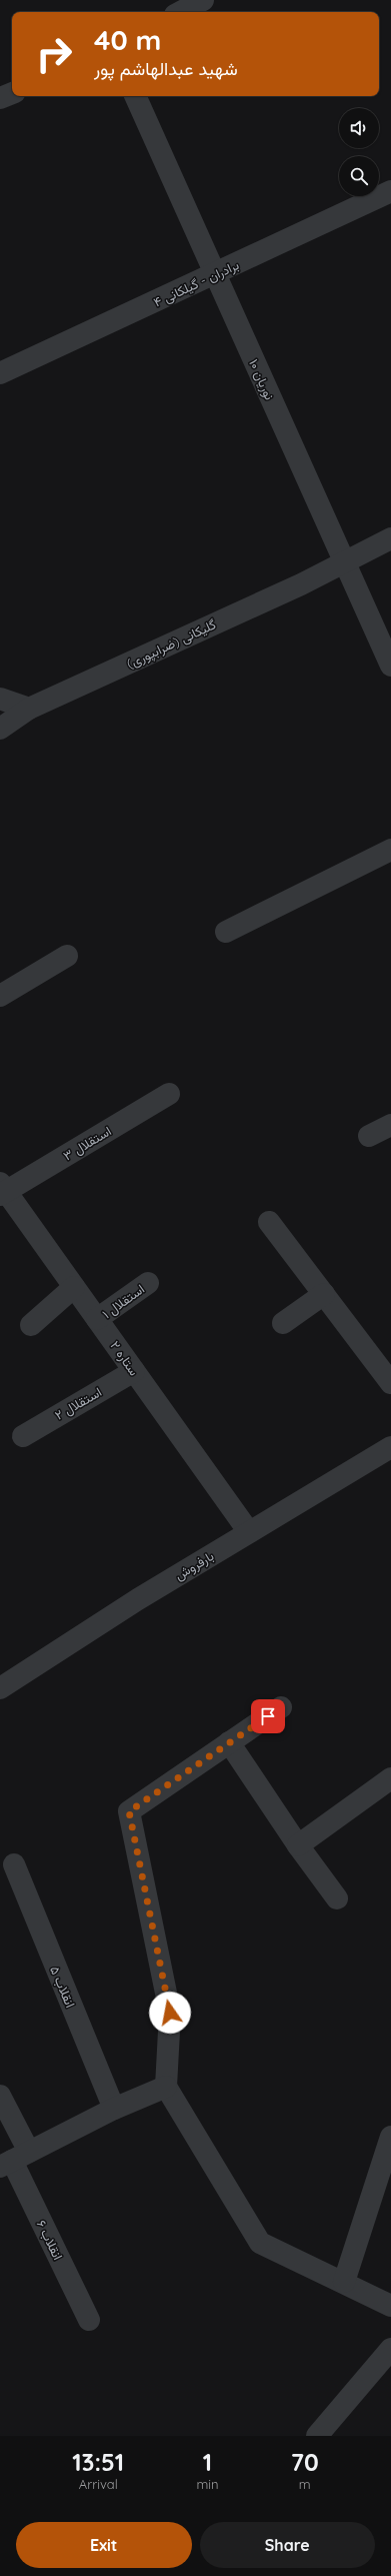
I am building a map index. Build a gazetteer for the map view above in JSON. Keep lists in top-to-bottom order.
{
  "streets": {
    "street": [
      "برادران - گیلکانی ۴",
      "نوریان ۱۰",
      "گلیکانی (ضرابپوری)",
      "استقلال ۳",
      "استقلال ۱",
      "ستاره ۲",
      "استقلال ۲",
      "بارفروش",
      "انقلاب ۵",
      "انقلاب ۶"
    ]
  },
  "crossings": [
    ["برادران - گیلکانی ۴", "نوریان ۱۰"],
    ["نوریان ۱۰", "گلیکانی (ضرابپوری)"],
    ["استقلال ۳", "ستاره ۲"],
    ["استقلال ۱", "ستاره ۲"],
    ["ستاره ۲", "استقلال ۲"],
    ["ستاره ۲", "بارفروش"]
  ],
  "page": {
    "turn": ["40 m", "شهید عبدالهاشم پور"],
    "eta": [
      "13:51",
      "Arrival",
      "1",
      "min",
      "70",
      "m"
    ],
    "buttons": ["Exit", "Share"]
  }
}
